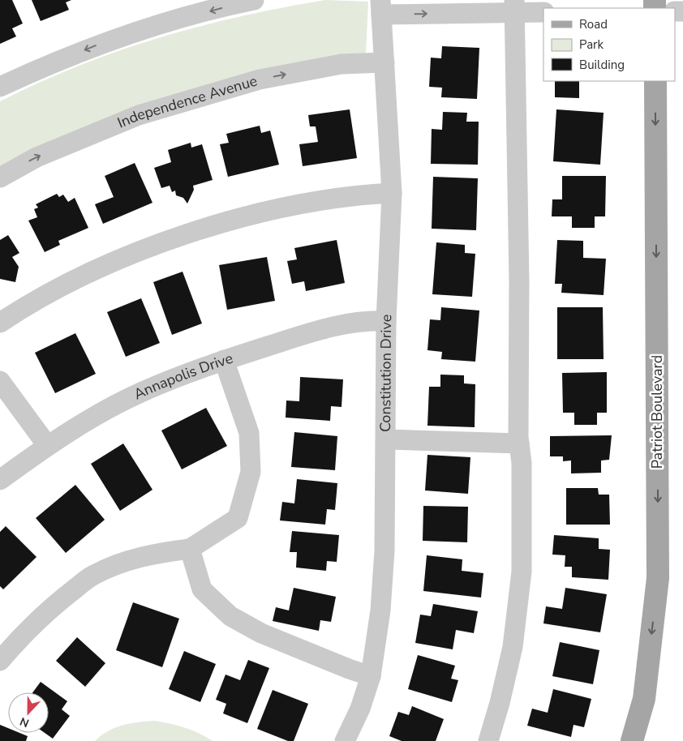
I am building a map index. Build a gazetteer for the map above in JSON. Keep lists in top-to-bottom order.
{
  "streets": {
    "main road": ["Patriot Boulevard"],
    "street": ["Independence Avenue", "Constitution Drive", "Annapolis Drive"]
  },
  "crossings": [
    ["Independence Avenue", "Constitution Drive"],
    ["Constitution Drive", "Annapolis Drive"]
  ],
  "one_way": ["Patriot Boulevard"],
  "legend": ["Road", "Park", "Building"],
  "north": "bottom"
}
